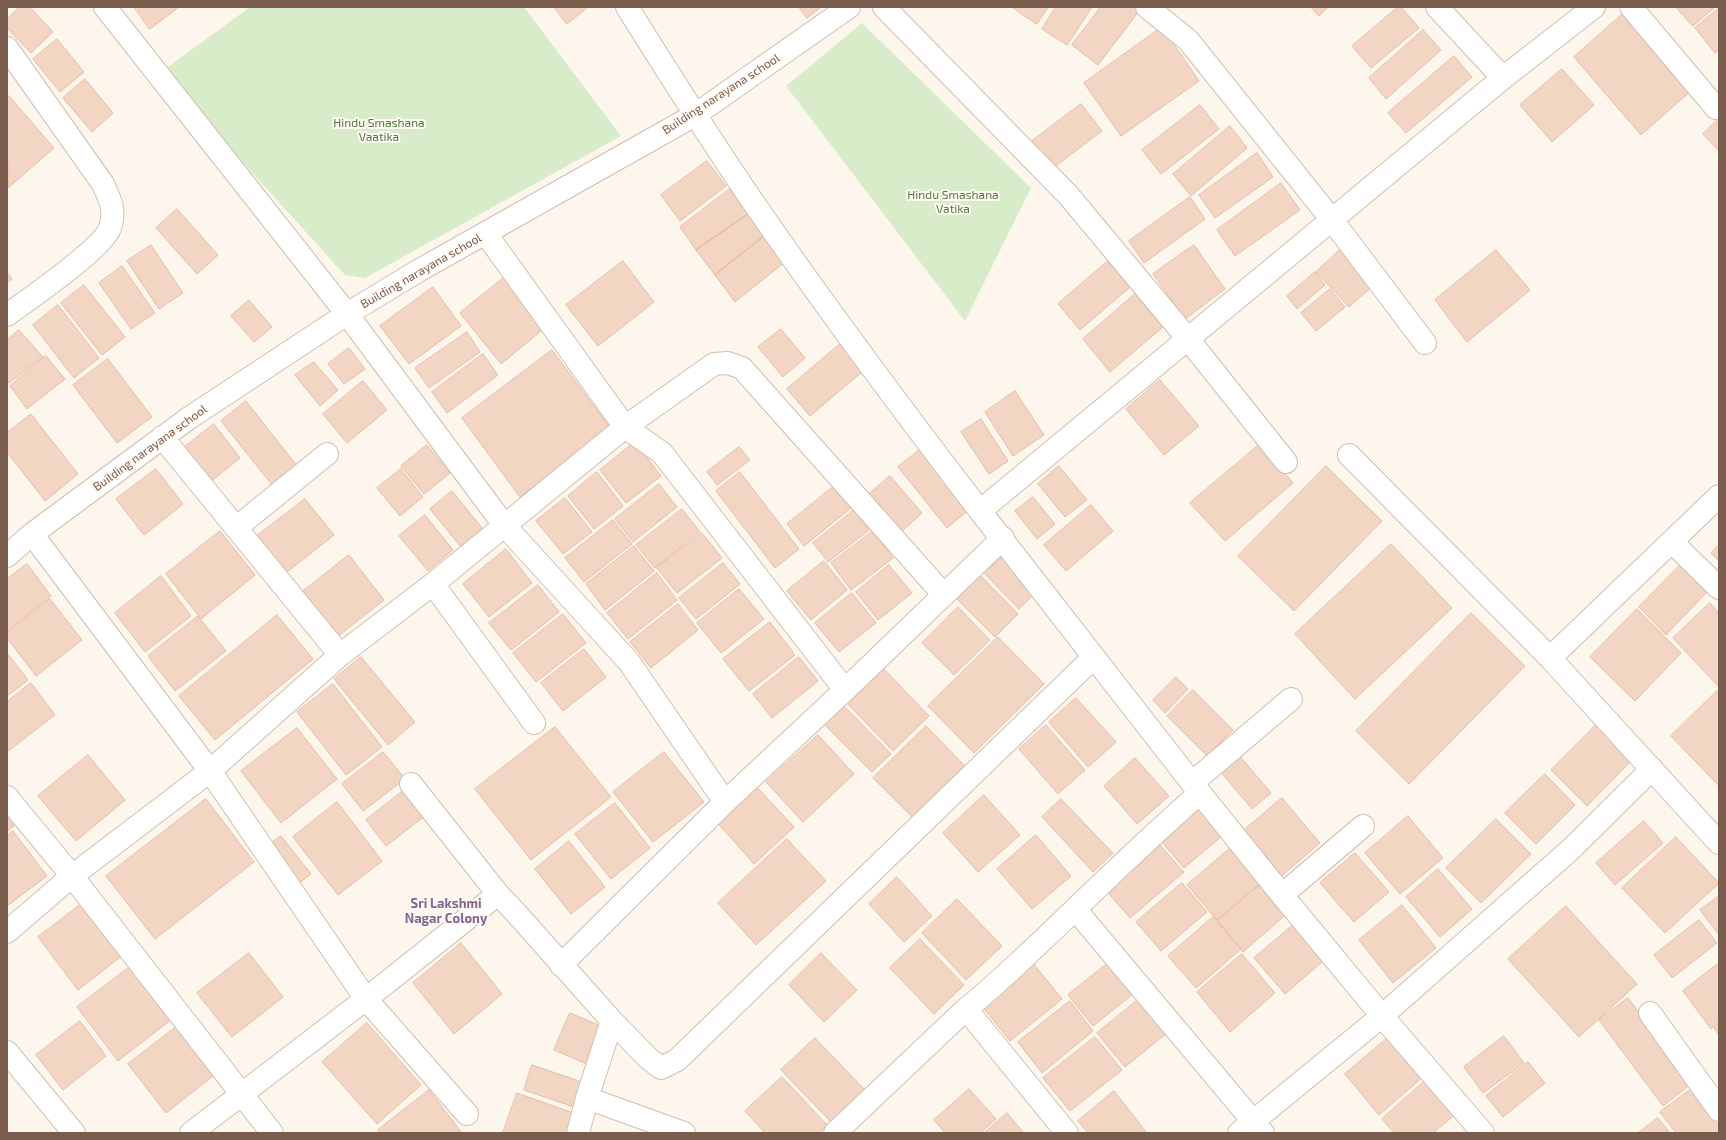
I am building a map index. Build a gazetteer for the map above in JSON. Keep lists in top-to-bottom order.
{
  "streets": {
    "street": ["Building narayana school"]
  },
  "districts": ["Sri Lakshmi Nagar Colony"],
  "parks": ["Hindu Smashana Vaatika", "Hindu Smashana Vatika"]
}
